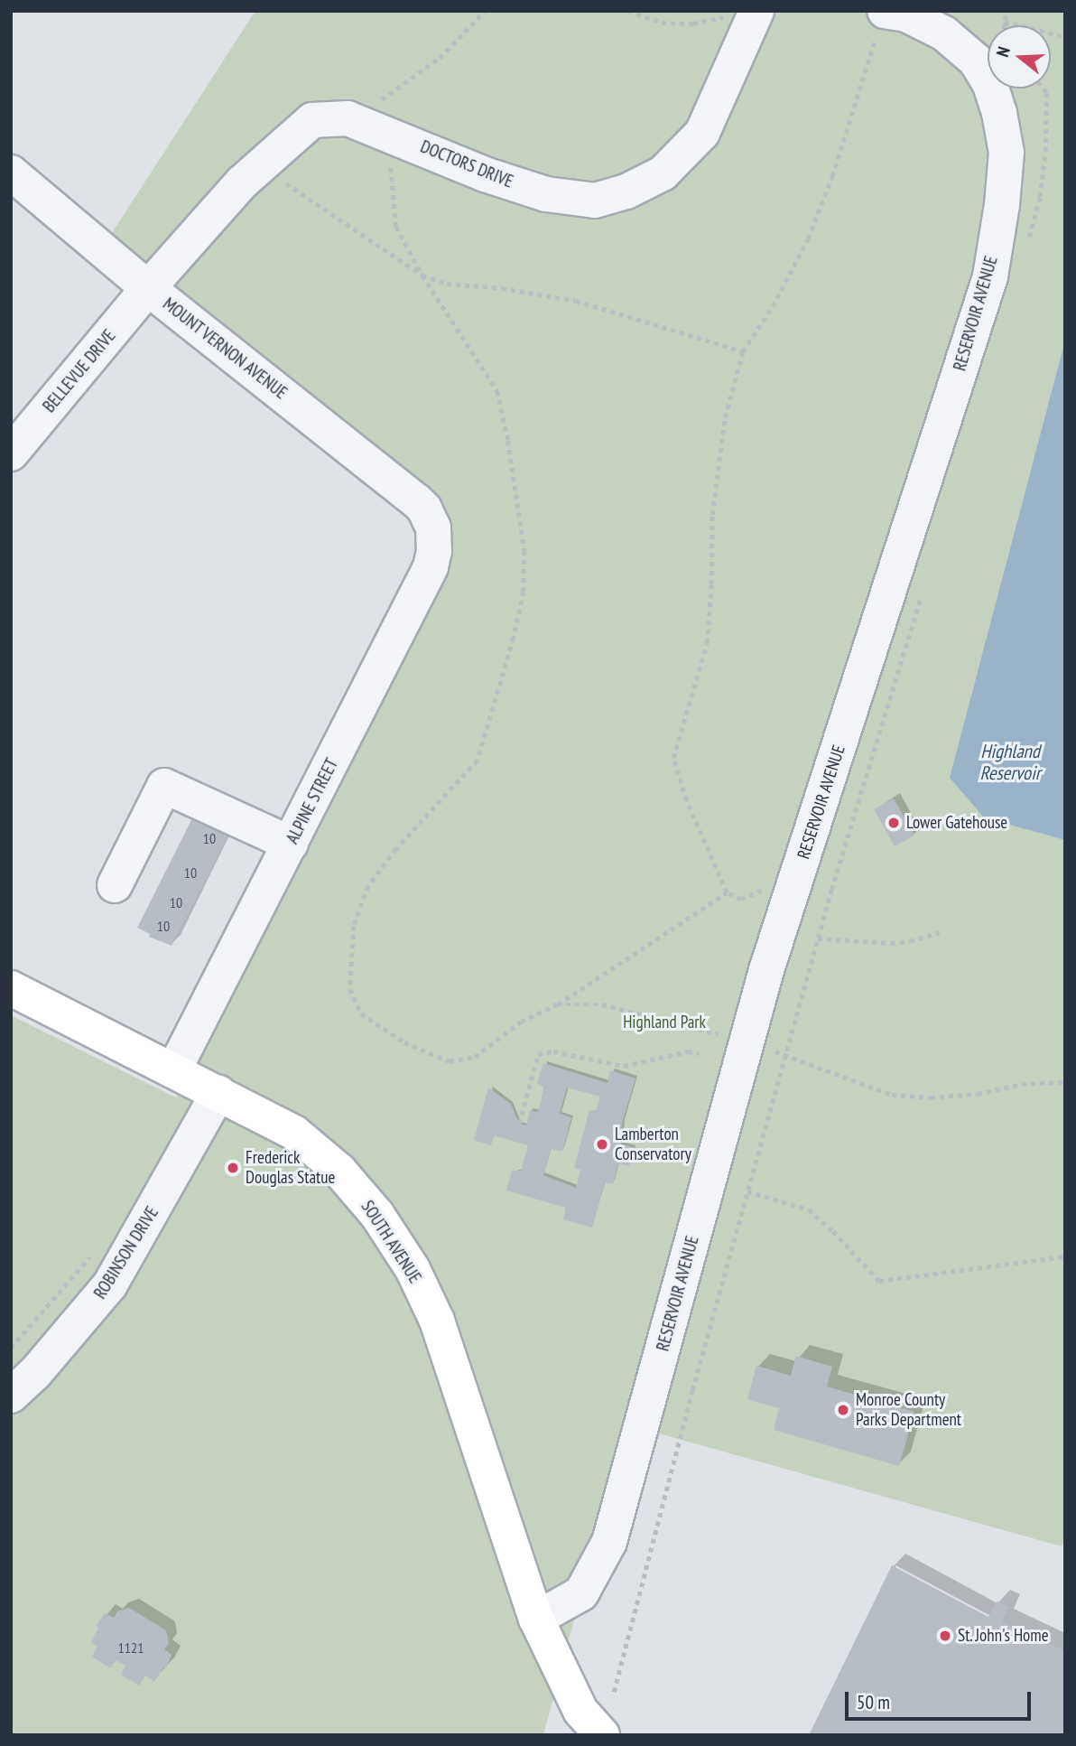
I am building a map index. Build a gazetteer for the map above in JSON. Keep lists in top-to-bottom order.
{
  "streets": {
    "main road": ["SOUTH AVENUE"],
    "street": [
      "DOCTORS DRIVE",
      "RESERVOIR AVENUE",
      "MOUNT VERNON AVENUE",
      "BELLEVUE DRIVE",
      "ALPINE STREET",
      "ROBINSON DRIVE"
    ]
  },
  "crossings": [
    ["DOCTORS DRIVE", "MOUNT VERNON AVENUE"],
    ["DOCTORS DRIVE", "BELLEVUE DRIVE"],
    ["RESERVOIR AVENUE", "SOUTH AVENUE"],
    ["MOUNT VERNON AVENUE", "BELLEVUE DRIVE"],
    ["MOUNT VERNON AVENUE", "ALPINE STREET"],
    ["ALPINE STREET", "SOUTH AVENUE"],
    ["SOUTH AVENUE", "ROBINSON DRIVE"]
  ],
  "water": ["Highland Reservoir"],
  "parks": ["Highland Park"],
  "places": [
    "Lower Gatehouse",
    "Lamberton Conservatory",
    "Frederick Douglas Statue",
    "Monroe County Parks Department",
    "St. John's Home"
  ],
  "house_numbers": [
    "10",
    "10",
    "10",
    "10",
    "1121"
  ],
  "scale_bar": "50 m",
  "north": "left"
}
